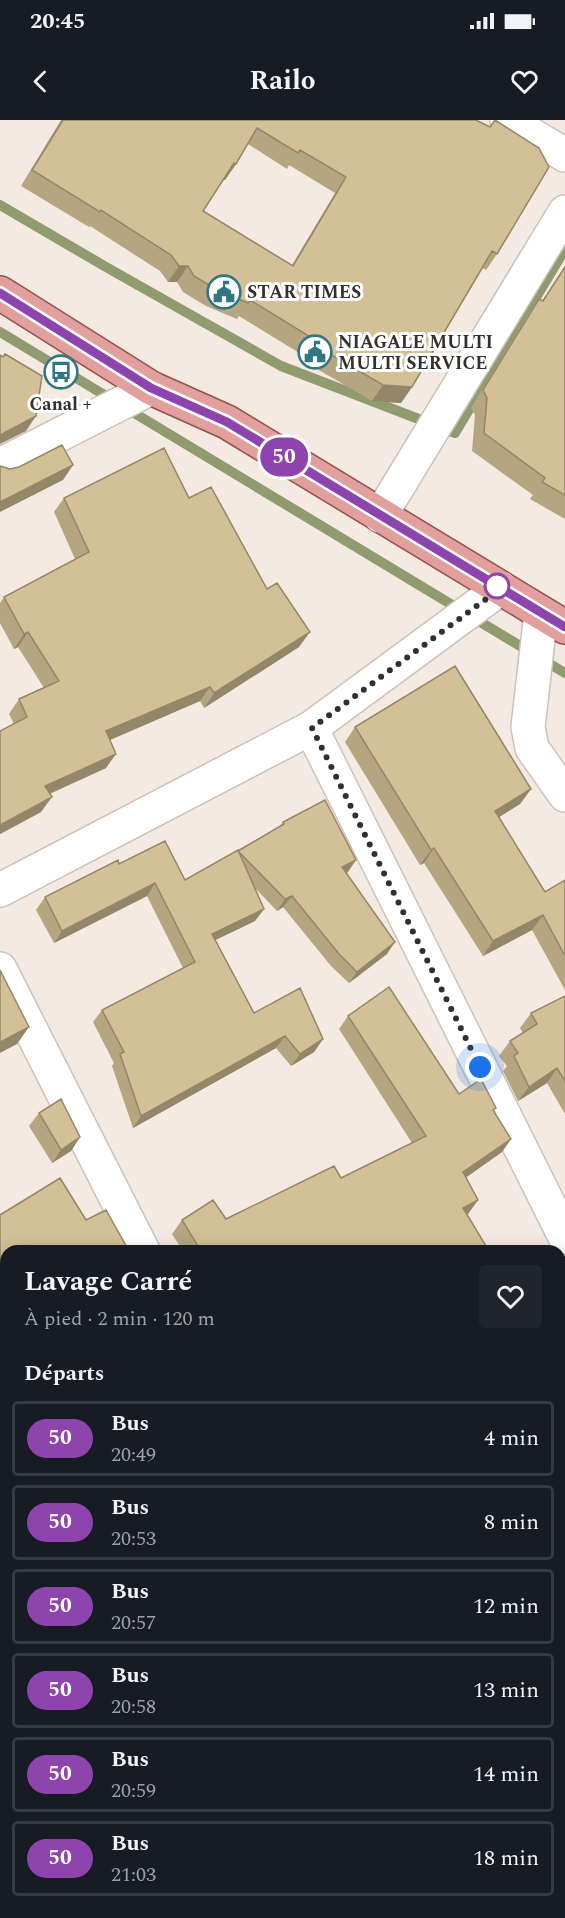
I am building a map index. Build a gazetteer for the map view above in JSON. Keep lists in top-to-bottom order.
{
  "places": {
    "public building": ["STAR TIMES", "NIAGALE MULTI MULTI SERVICE"],
    "bus stop": ["Canal +"]
  },
  "lines": ["bus line 50"],
  "page": {
    "status": "20:45",
    "header": "Railo",
    "on_map": "50",
    "heading": [
      ["Lavage Carré", "À pied · 2 min · 120 m"],
      "Départs"
    ],
    "list": [
      {
        "mark": "50",
        "name": "Bus",
        "note": "20:49",
        "value": "4 min"
      },
      {
        "mark": "50",
        "name": "Bus",
        "note": "20:53",
        "value": "8 min"
      },
      {
        "mark": "50",
        "name": "Bus",
        "note": "20:57",
        "value": "12 min"
      },
      {
        "mark": "50",
        "name": "Bus",
        "note": "20:58",
        "value": "13 min"
      },
      {
        "mark": "50",
        "name": "Bus",
        "note": "20:59",
        "value": "14 min"
      },
      {
        "mark": "50",
        "name": "Bus",
        "note": "21:03",
        "value": "18 min"
      }
    ]
  }
}
